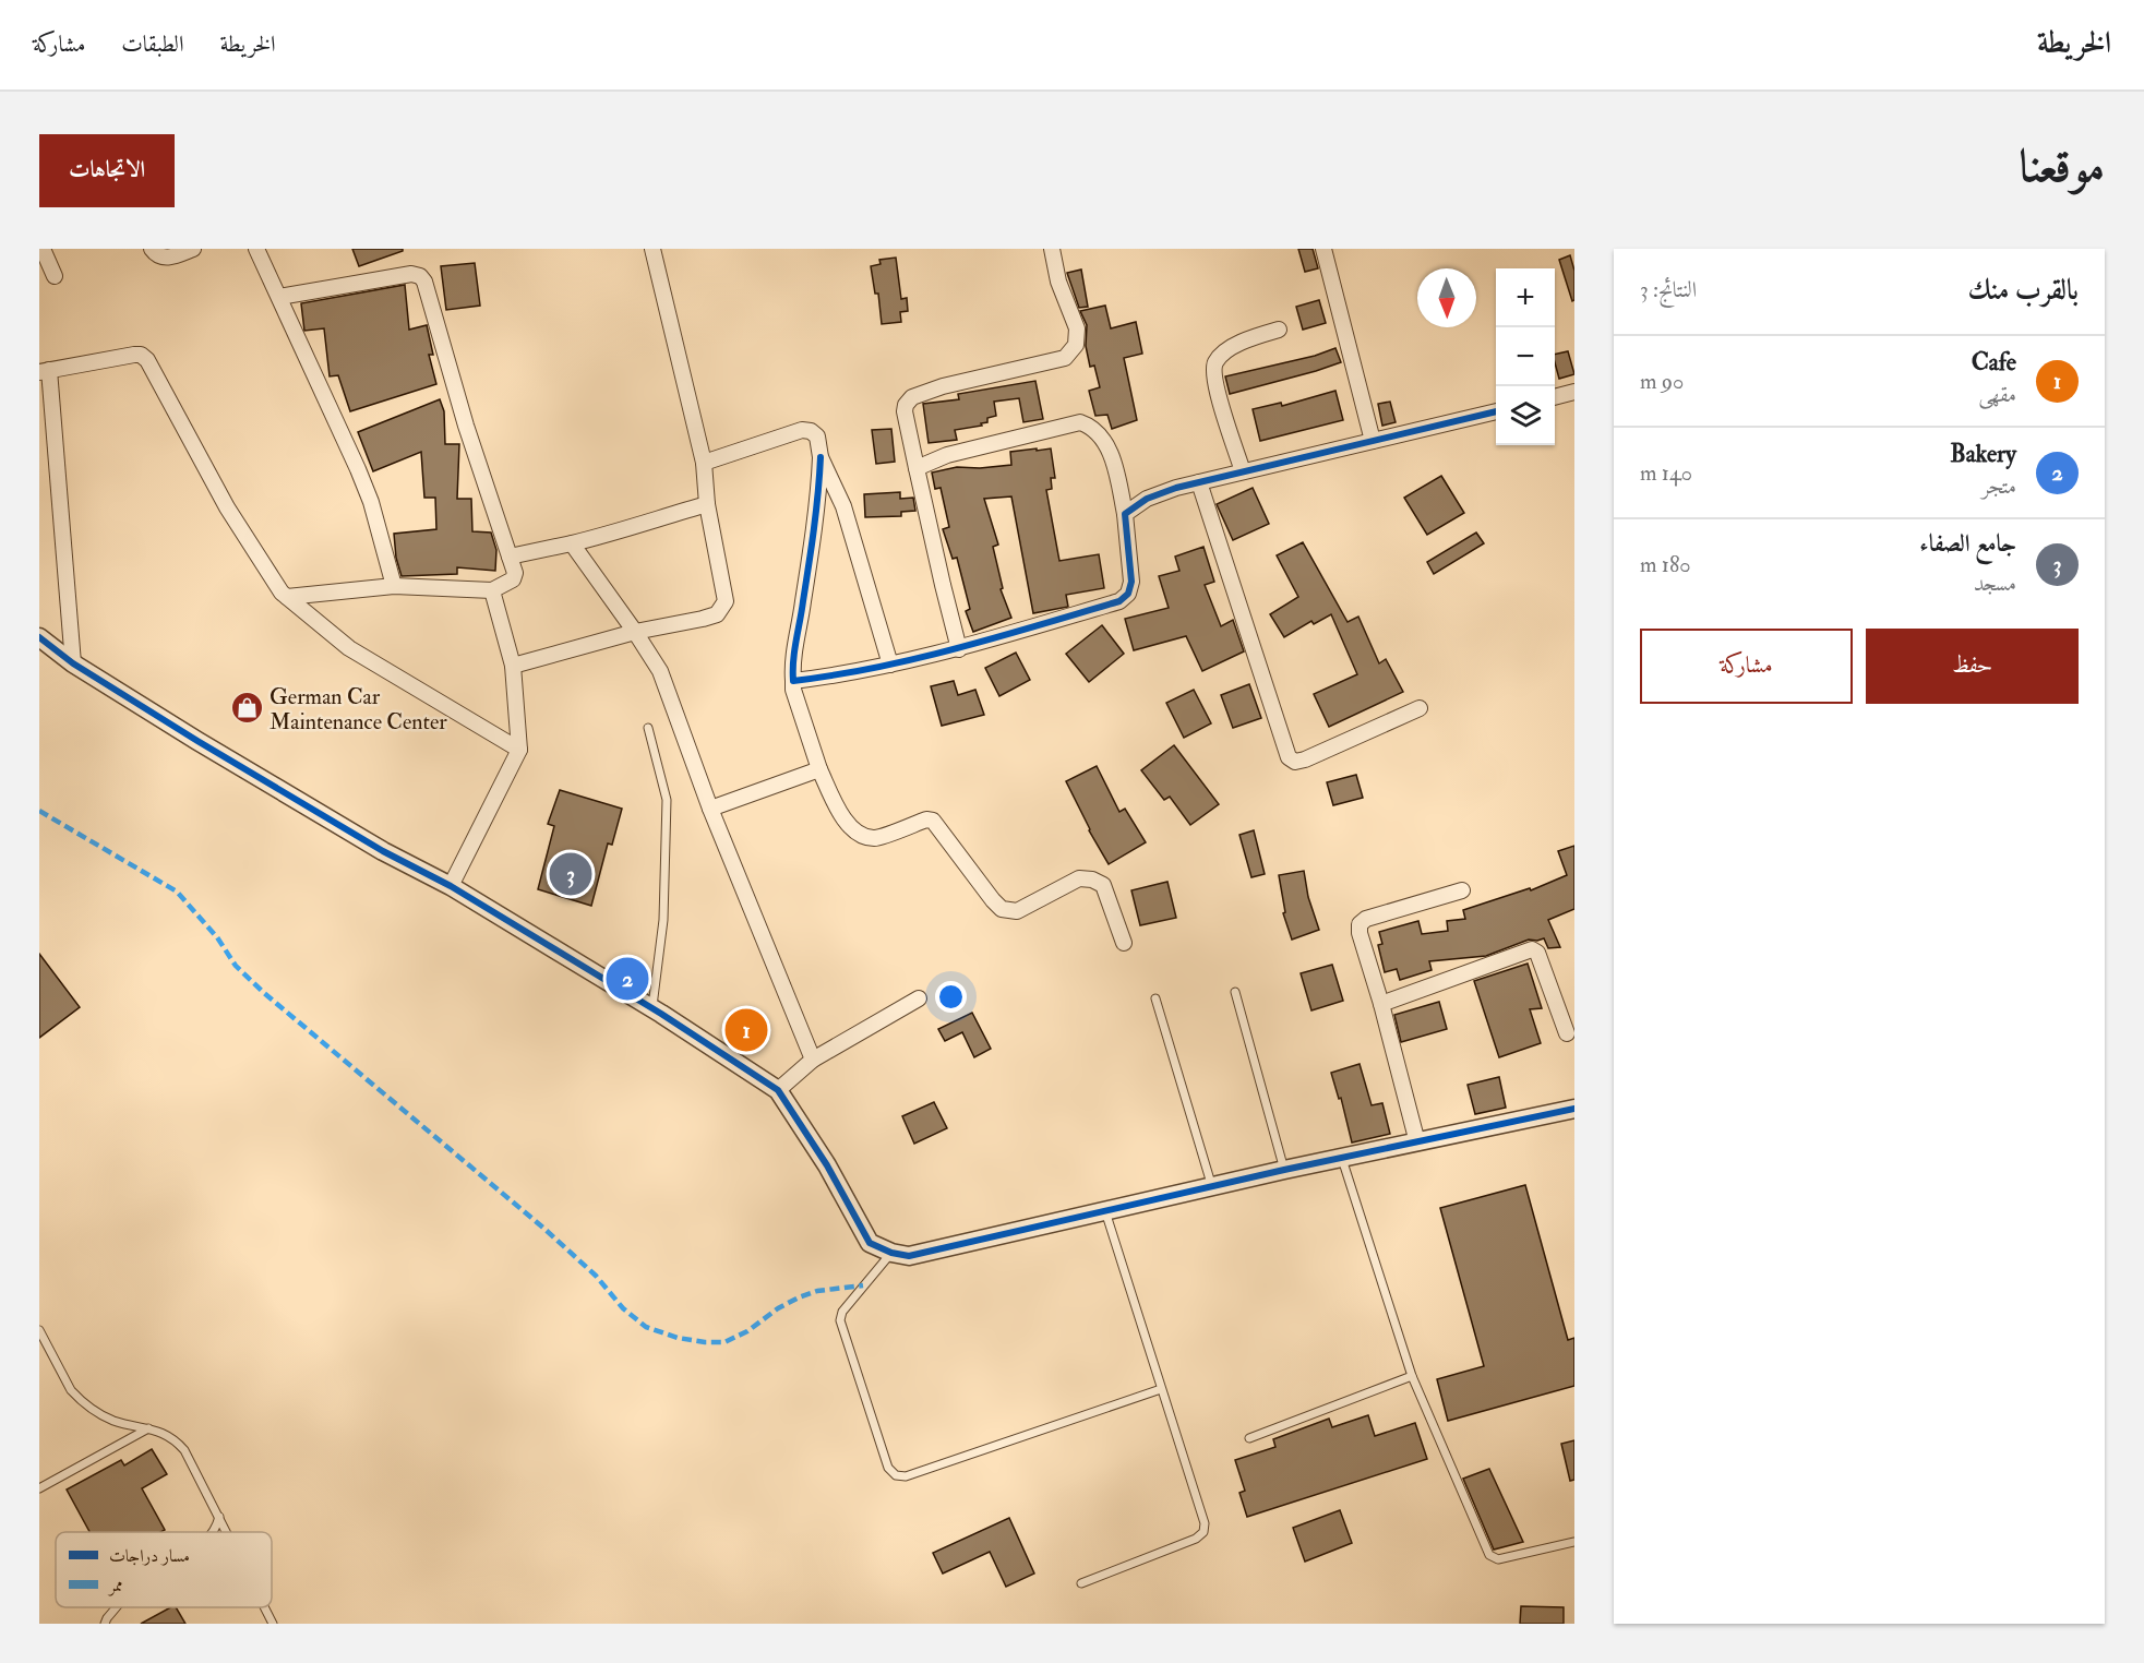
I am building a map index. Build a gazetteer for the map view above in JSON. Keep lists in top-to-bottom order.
{
  "places": {
    "shop": ["German Car Maintenance Center"]
  },
  "legend": ["مسار دراجات", "ممر"],
  "north": "bottom",
  "page": {
    "header": "الخريطة",
    "nav": ["الخريطة", "الطبقات", "مشاركة"],
    "title": "موقعنا",
    "buttons": [
      "الاتجاهات",
      ["حفظ", "مشاركة"]
    ],
    "heading": ["بالقرب منك", "النتائج: 3"],
    "map_buttons": ["+", "−"],
    "list": [
      {
        "mark": "1",
        "name": "Cafe",
        "note": "مقهى",
        "value": "90 m"
      },
      {
        "mark": "2",
        "name": "Bakery",
        "note": "متجر",
        "value": "140 m"
      },
      {
        "mark": "3",
        "name": "جامع الصفاء",
        "note": "مسجد",
        "value": "180 m"
      }
    ],
    "pins": ["3", "2", "1"]
  }
}
